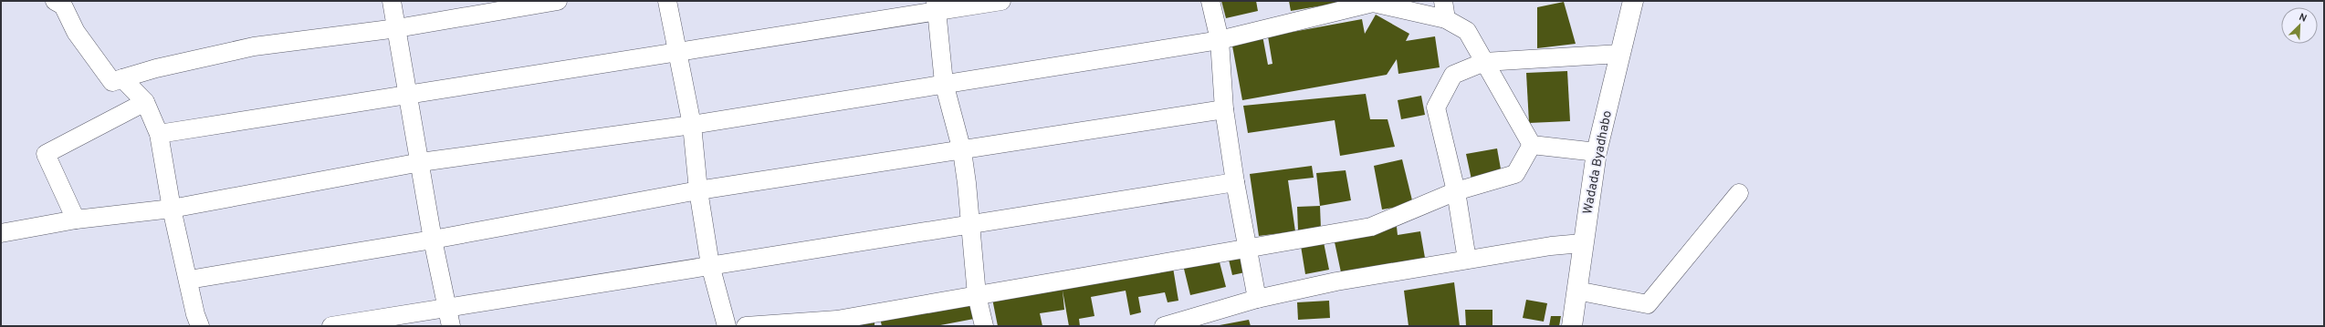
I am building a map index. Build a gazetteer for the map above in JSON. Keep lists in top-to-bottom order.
{
  "streets": {
    "main road": ["Wadada Byadhabo"]
  },
  "north": "top right"
}
